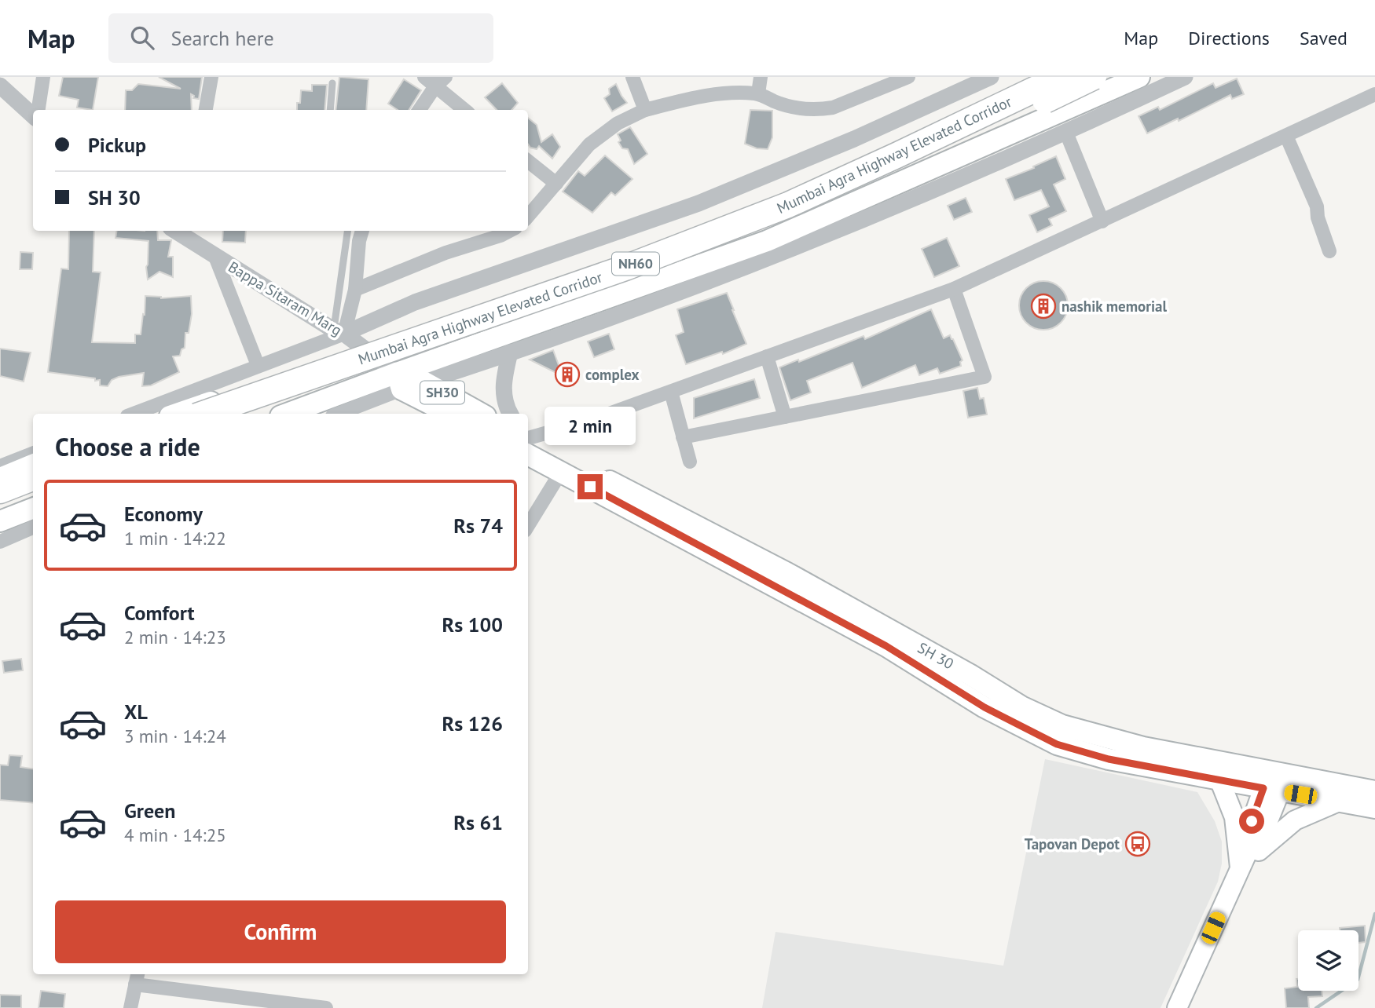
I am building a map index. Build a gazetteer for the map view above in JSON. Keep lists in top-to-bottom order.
{
  "streets": {
    "highway": ["Mumbai Agra Highway Elevated Corridor", "NH60"],
    "main road": ["SH30", "SH 30"],
    "street": ["Bappa Sitaram Marg"]
  },
  "crossings": [
    ["Bappa Sitaram Marg", "SH30"]
  ],
  "places": {
    "building": ["nashik memorial", "complex"],
    "bus stop": ["Tapovan Depot"]
  },
  "page": {
    "header": "Map",
    "search": "Search here",
    "nav": ["Map", "Directions", "Saved"],
    "banner": ["Pickup", "SH 30"],
    "bubble": "2 min",
    "heading": "Choose a ride",
    "list": [
      {
        "name": "Economy",
        "note": "1 min · 14:22",
        "value": "Rs 74"
      },
      {
        "name": "Comfort",
        "note": "2 min · 14:23",
        "value": "Rs 100"
      },
      {
        "name": "XL",
        "note": "3 min · 14:24",
        "value": "Rs 126"
      },
      {
        "name": "Green",
        "note": "4 min · 14:25",
        "value": "Rs 61"
      }
    ],
    "buttons": "Confirm"
  }
}
